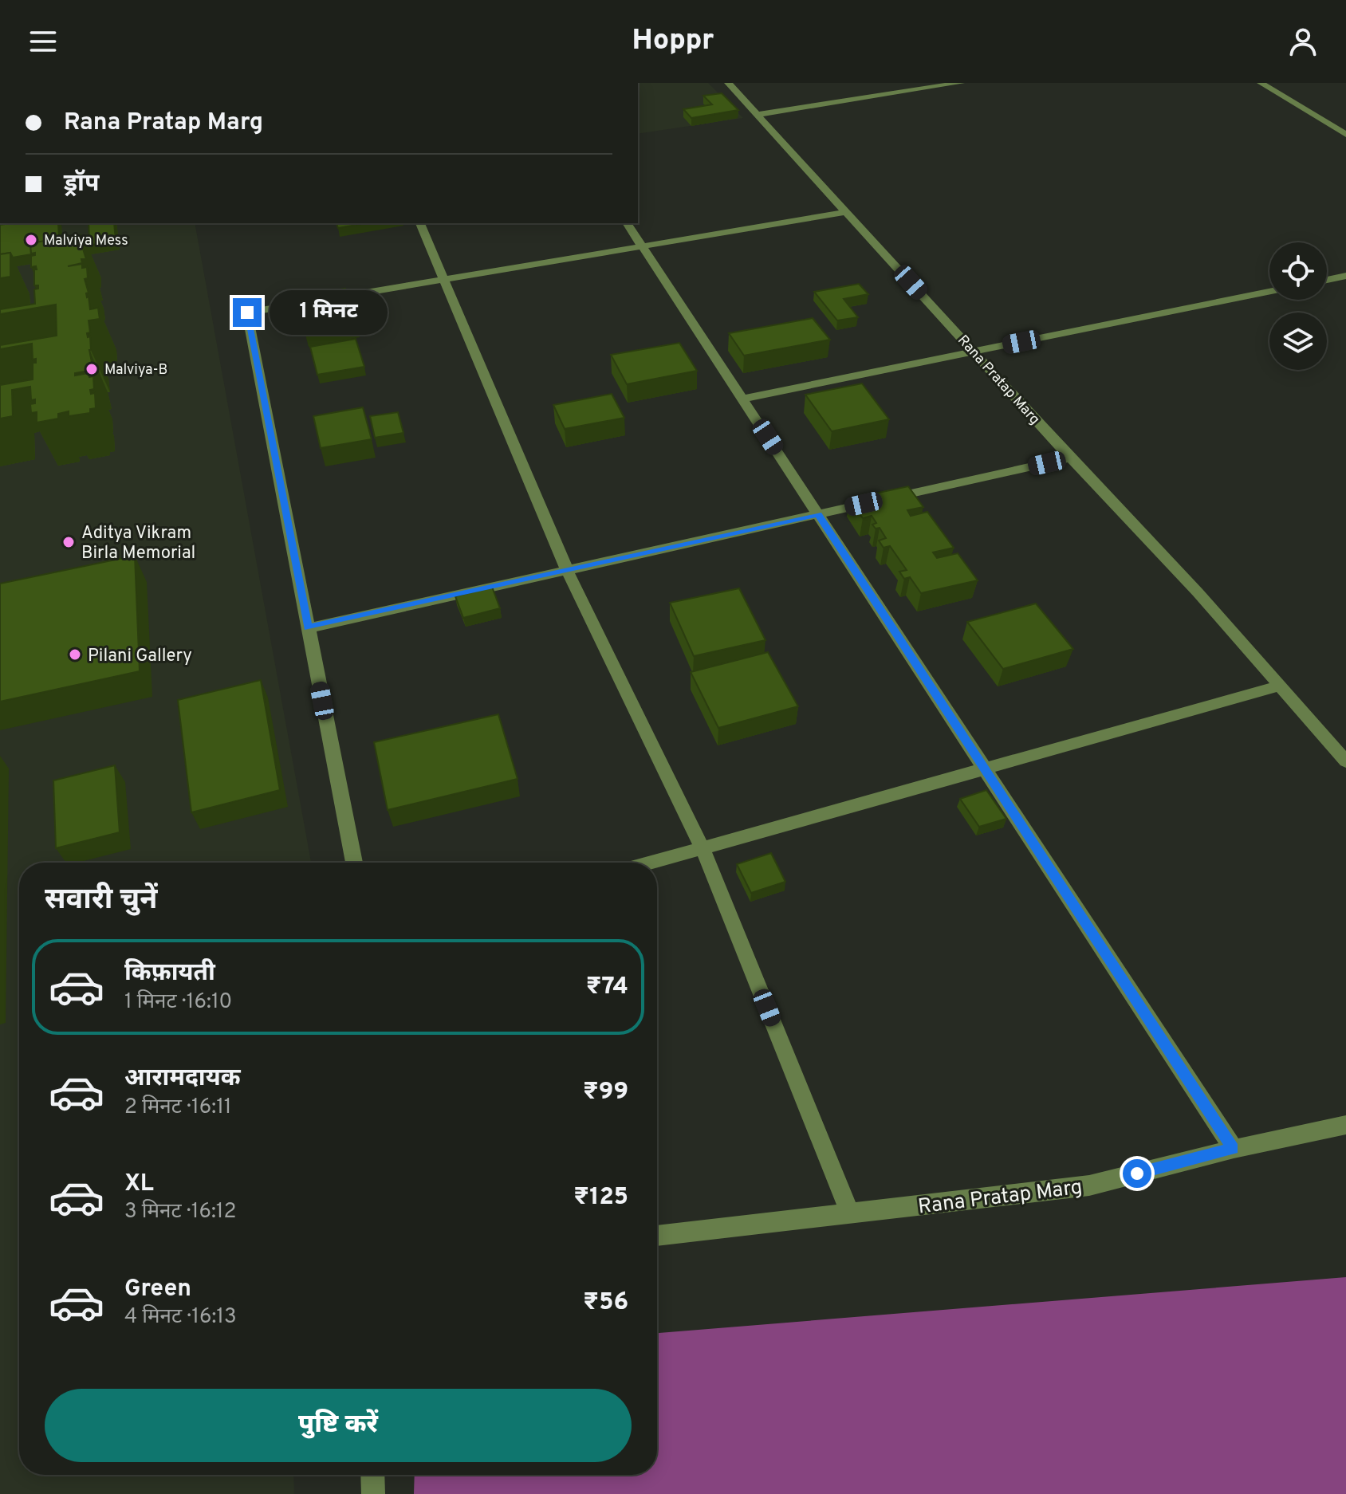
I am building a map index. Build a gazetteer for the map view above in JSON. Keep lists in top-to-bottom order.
{
  "streets": {
    "street": ["Rana Pratap Marg"]
  },
  "places": [
    "Malviya Mess",
    "Malviya-B",
    "Aditya Vikram Birla Memorial",
    "Pilani Gallery"
  ],
  "page": {
    "header": "Hoppr",
    "banner": ["Rana Pratap Marg", "ड्रॉप"],
    "bubble": "1 मिनट",
    "heading": "सवारी चुनें",
    "list": [
      {
        "name": "किफ़ायती",
        "note": "1 मिनट · 16:10",
        "value": "₹74"
      },
      {
        "name": "आरामदायक",
        "note": "2 मिनट · 16:11",
        "value": "₹99"
      },
      {
        "name": "XL",
        "note": "3 मिनट · 16:12",
        "value": "₹125"
      },
      {
        "name": "Green",
        "note": "4 मिनट · 16:13",
        "value": "₹56"
      }
    ],
    "buttons": "पुष्टि करें"
  }
}
